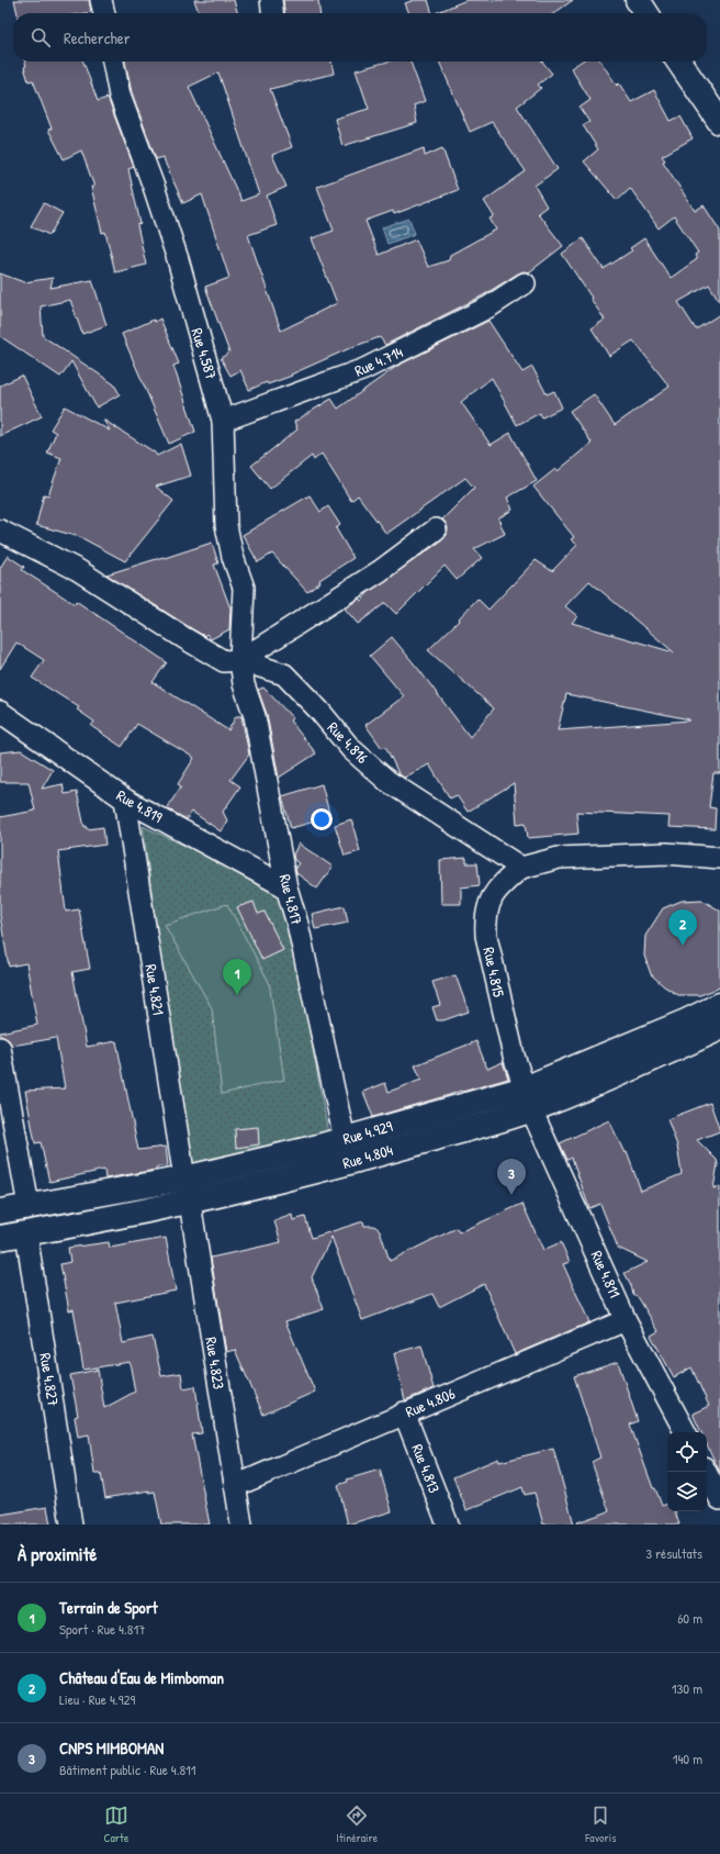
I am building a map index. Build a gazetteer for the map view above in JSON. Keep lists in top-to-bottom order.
{
  "streets": {
    "main road": ["Rue 4.929", "Rue 4.804"],
    "street": [
      "Rue 4.587",
      "Rue 4.714",
      "Rue 4.816",
      "Rue 4.819",
      "Rue 4.817",
      "Rue 4.815",
      "Rue 4.821",
      "Rue 4.811",
      "Rue 4.823",
      "Rue 4.827",
      "Rue 4.806",
      "Rue 4.813"
    ]
  },
  "crossings": [
    ["Rue 4.587", "Rue 4.714"],
    ["Rue 4.587", "Rue 4.816"],
    ["Rue 4.587", "Rue 4.817"],
    ["Rue 4.816", "Rue 4.817"],
    ["Rue 4.816", "Rue 4.815"],
    ["Rue 4.819", "Rue 4.817"],
    ["Rue 4.819", "Rue 4.821"],
    ["Rue 4.817", "Rue 4.929"],
    ["Rue 4.815", "Rue 4.929"],
    ["Rue 4.815", "Rue 4.804"],
    ["Rue 4.815", "Rue 4.811"],
    ["Rue 4.821", "Rue 4.929"],
    ["Rue 4.929", "Rue 4.804"],
    ["Rue 4.929", "Rue 4.811"],
    ["Rue 4.804", "Rue 4.811"],
    ["Rue 4.804", "Rue 4.823"],
    ["Rue 4.804", "Rue 4.827"],
    ["Rue 4.811", "Rue 4.806"],
    ["Rue 4.823", "Rue 4.806"],
    ["Rue 4.806", "Rue 4.813"]
  ],
  "page": {
    "search": "Rechercher",
    "pins": ["2", "1", "3"],
    "heading": ["À proximité", "3 résultats"],
    "list": [
      {
        "mark": "1",
        "name": "Terrain de Sport",
        "note": "Sport · Rue 4.817",
        "value": "60 m"
      },
      {
        "mark": "2",
        "name": "Château d'Eau de Mimboman",
        "note": "Lieu · Rue 4.929",
        "value": "130 m"
      },
      {
        "mark": "3",
        "name": "CNPS MIMBOMAN",
        "note": "Bâtiment public · Rue 4.811",
        "value": "140 m"
      }
    ],
    "nav": ["Carte", "Itinéraire", "Favoris"]
  }
}
